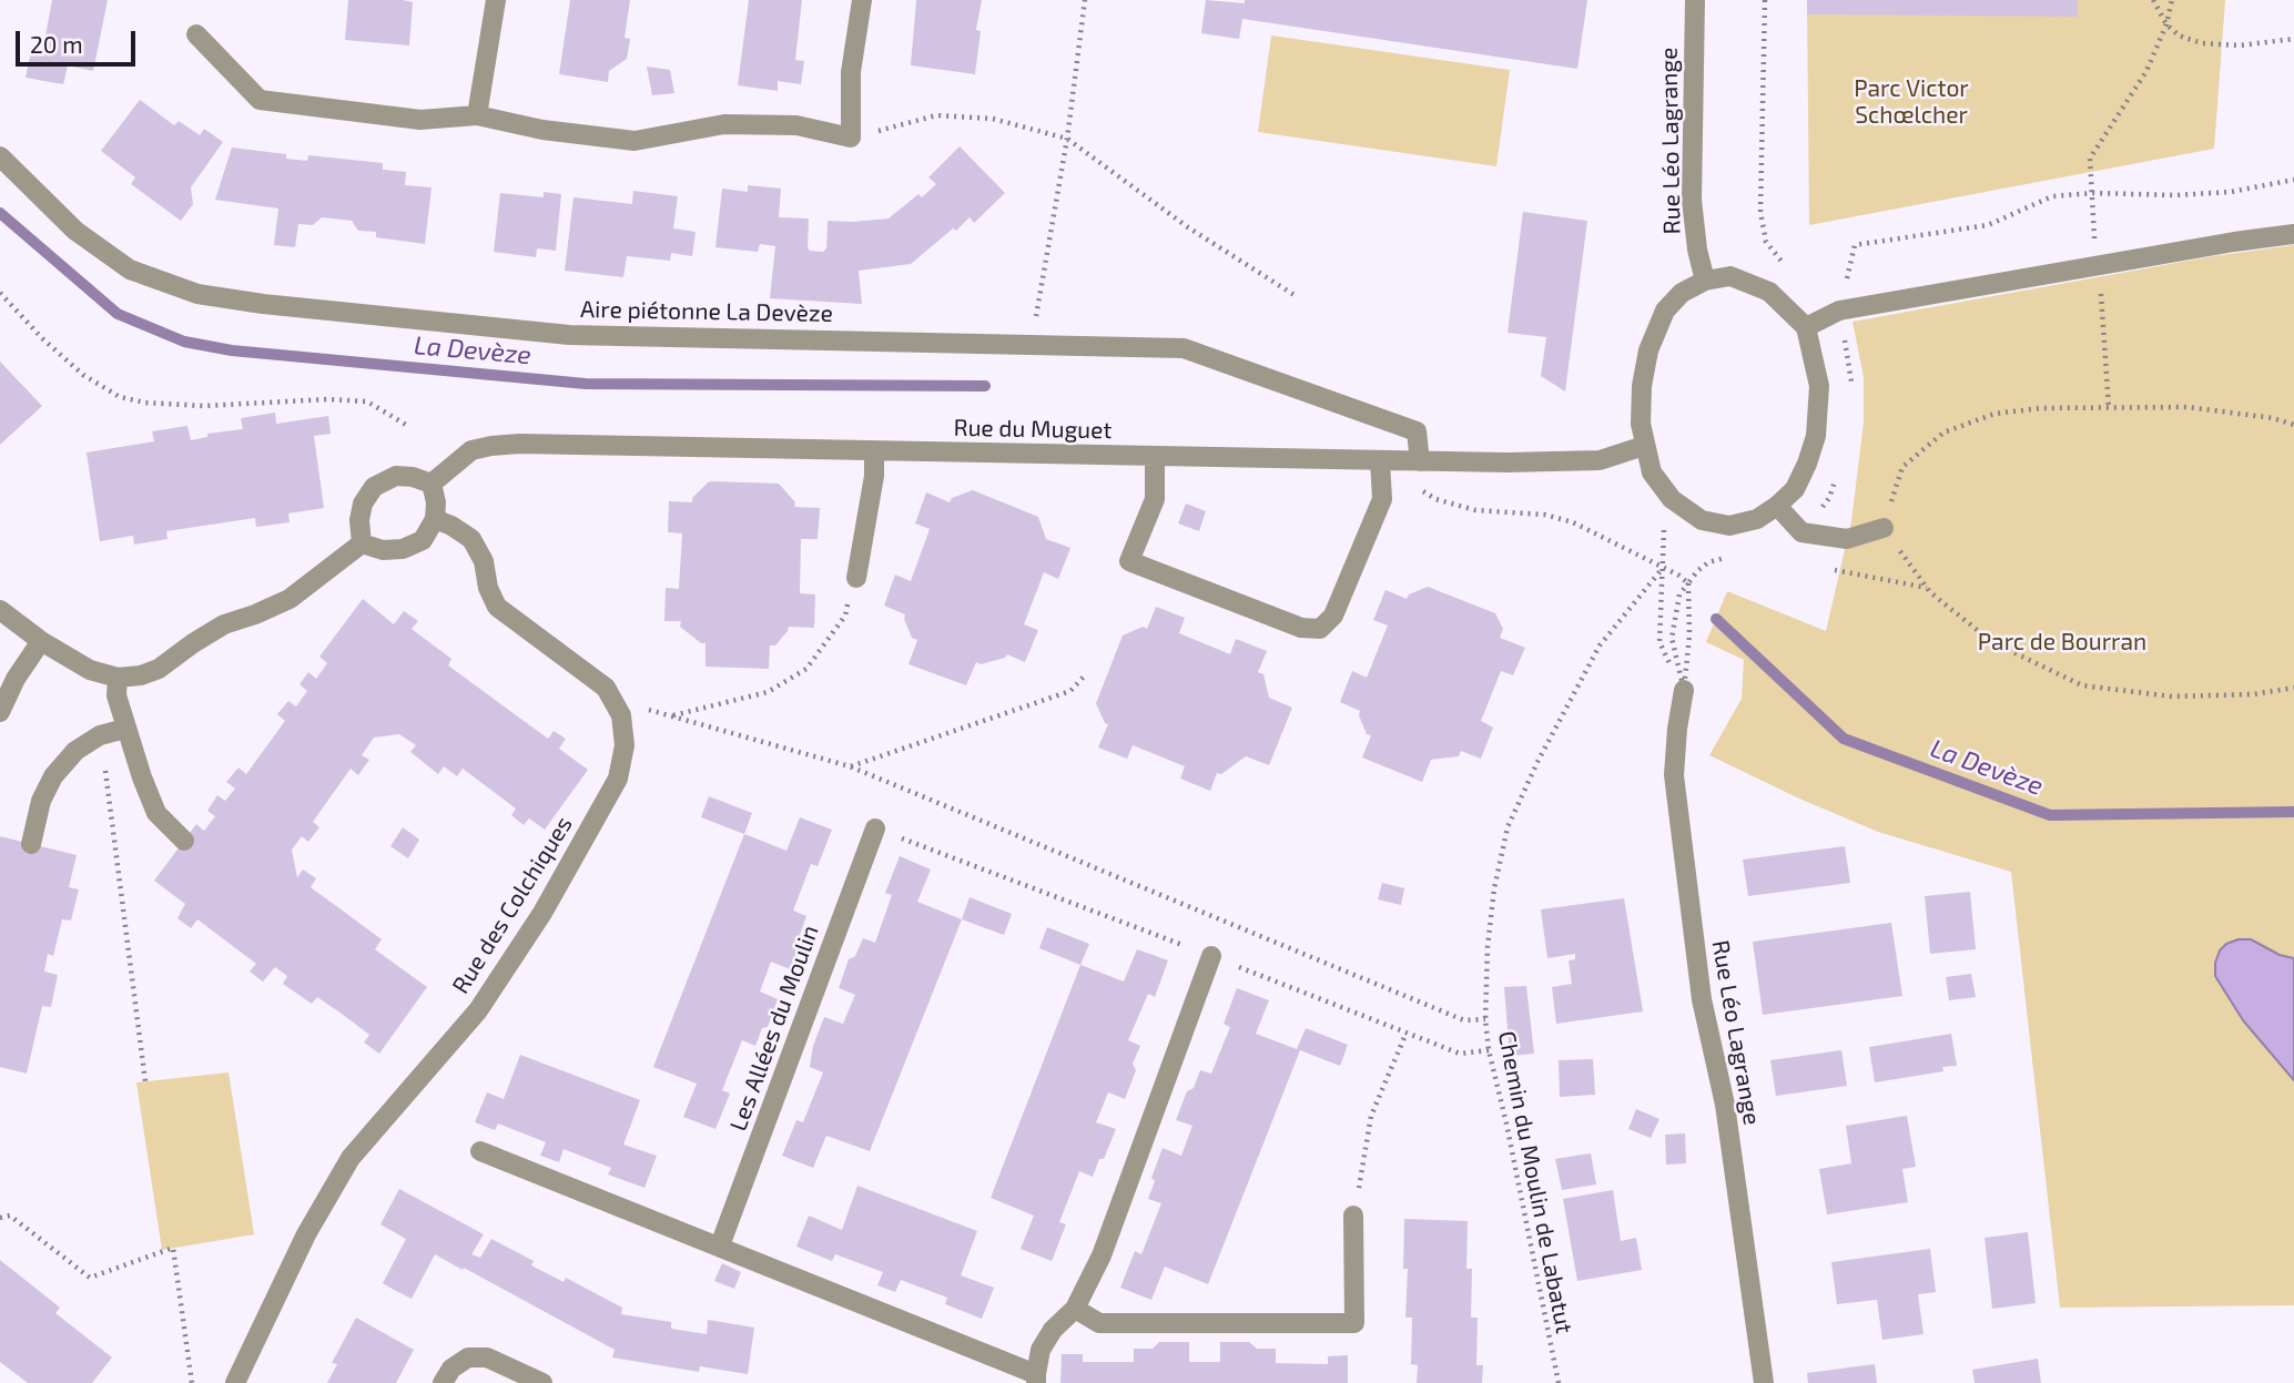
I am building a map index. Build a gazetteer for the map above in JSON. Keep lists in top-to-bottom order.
{
  "streets": {
    "street": [
      "Rue Léo Lagrange",
      "Aire piétonne La Devèze",
      "Rue du Muguet",
      "Rue des Colchiques",
      "Les Allées du Moulin"
    ],
    "path": ["Chemin du Moulin de Labatut"]
  },
  "crossings": [
    ["Rue Léo Lagrange", "Rue du Muguet"],
    ["Aire piétonne La Devèze", "Rue du Muguet"]
  ],
  "water": ["La Devèze"],
  "parks": ["Parc Victor Schœlcher", "Parc de Bourran"],
  "scale_bar": "20 m"
}
